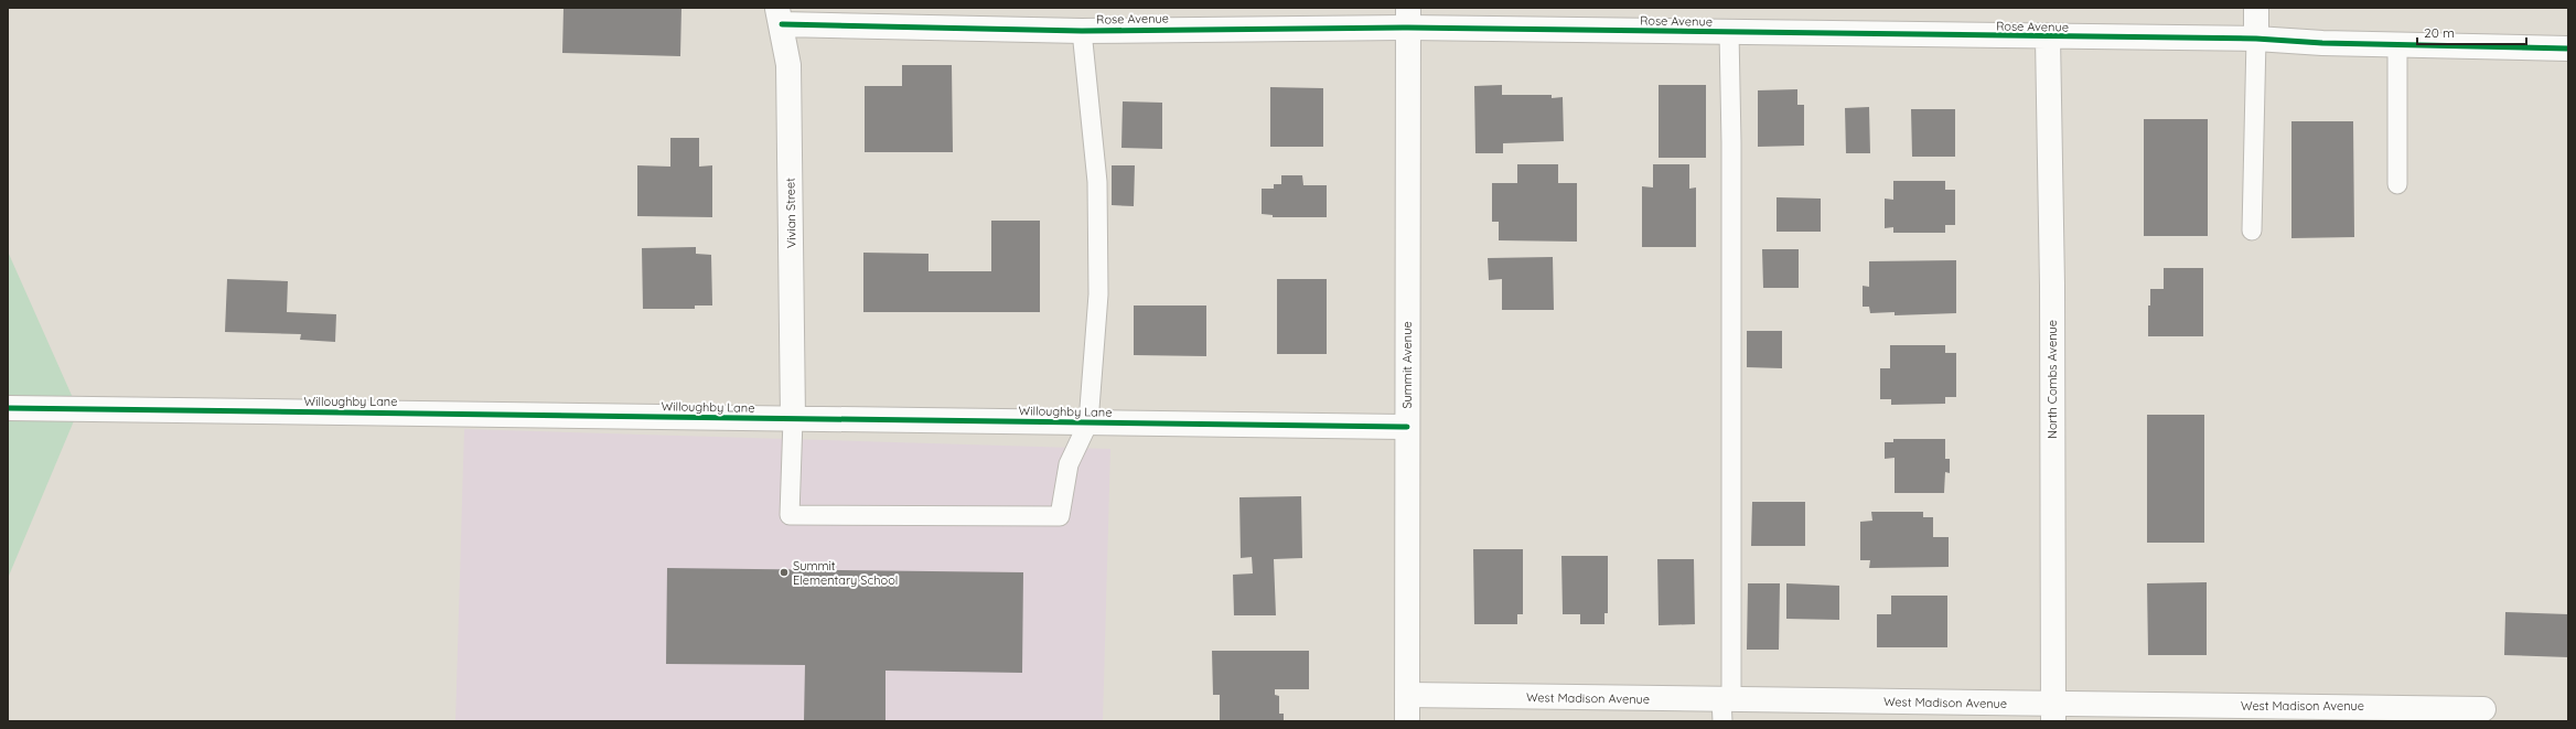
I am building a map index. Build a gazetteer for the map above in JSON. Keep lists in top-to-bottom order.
{
  "streets": {
    "street": [
      "Rose Avenue",
      "Vivian Street",
      "Summit Avenue",
      "North Combs Avenue",
      "Willoughby Lane",
      "West Madison Avenue"
    ]
  },
  "crossings": [
    ["Rose Avenue", "Vivian Street"],
    ["Rose Avenue", "Summit Avenue"],
    ["Rose Avenue", "North Combs Avenue"],
    ["Vivian Street", "Willoughby Lane"],
    ["Summit Avenue", "Willoughby Lane"],
    ["Summit Avenue", "West Madison Avenue"],
    ["North Combs Avenue", "West Madison Avenue"]
  ],
  "places": ["Summit Elementary School"],
  "scale_bar": "20 m"
}
